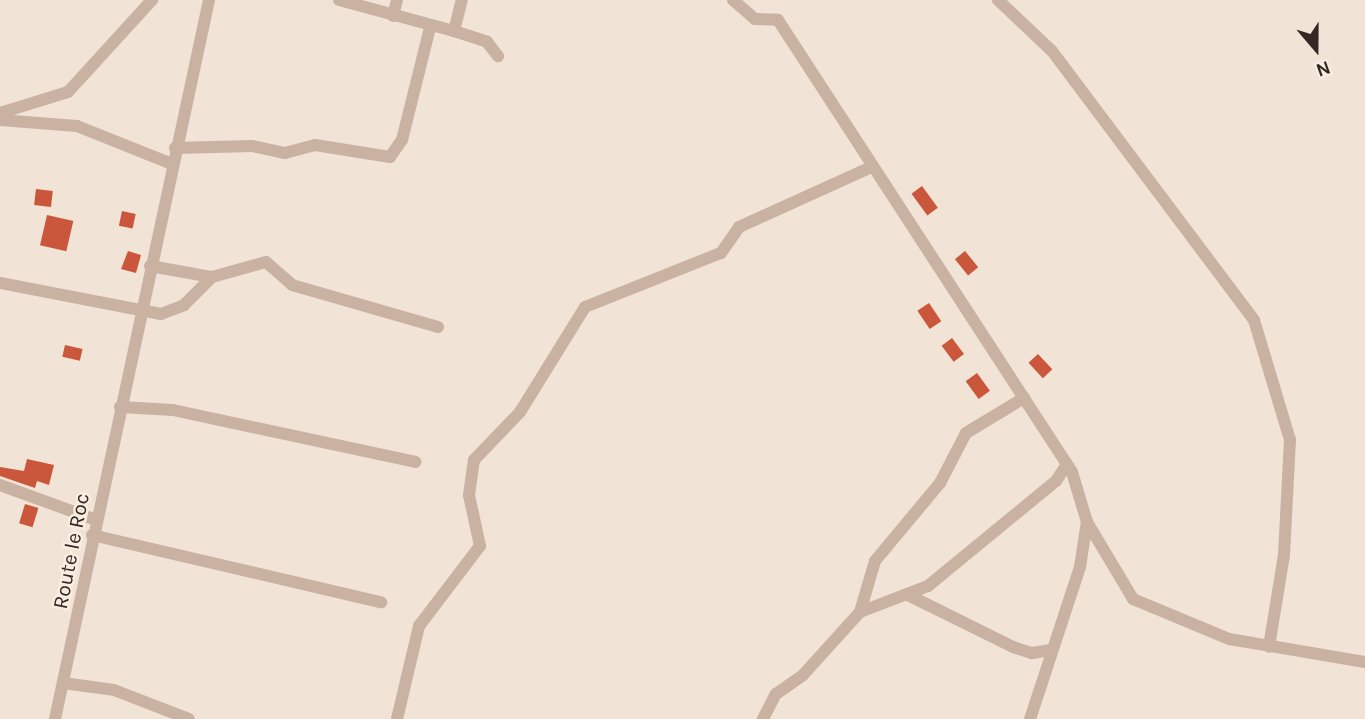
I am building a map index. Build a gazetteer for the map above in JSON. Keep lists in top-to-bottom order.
{
  "streets": {
    "street": ["Route le Roc"]
  },
  "north": "bottom"
}
